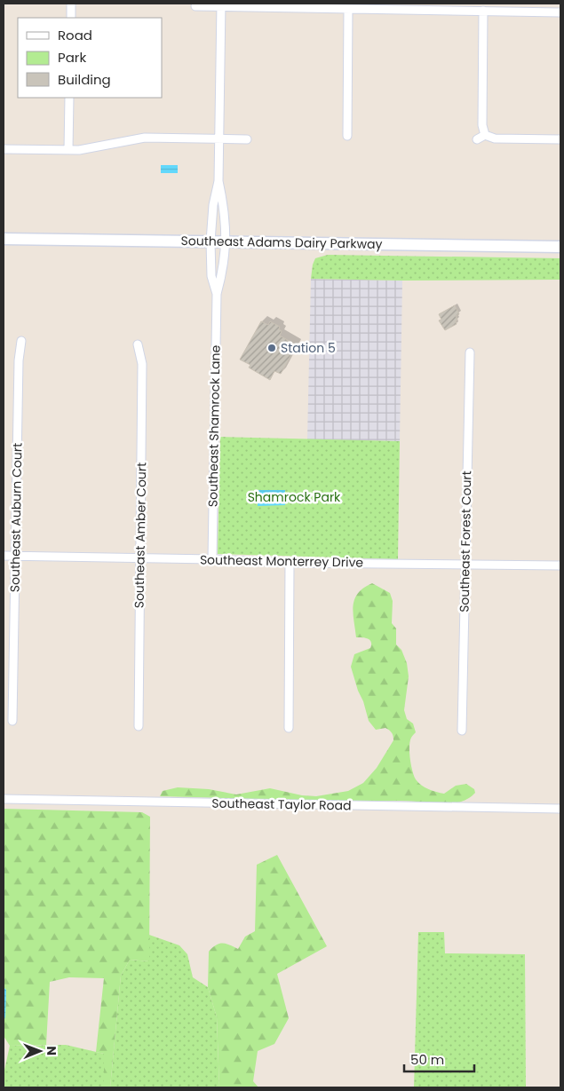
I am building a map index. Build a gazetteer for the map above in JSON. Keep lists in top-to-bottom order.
{
  "streets": {
    "main road": ["Southeast Adams Dairy Parkway"],
    "street": [
      "Southeast Shamrock Lane",
      "Southeast Auburn Court",
      "Southeast Amber Court",
      "Southeast Forest Court",
      "Southeast Monterrey Drive",
      "Southeast Taylor Road"
    ]
  },
  "crossings": [
    ["Southeast Adams Dairy Parkway", "Southeast Shamrock Lane"],
    ["Southeast Shamrock Lane", "Southeast Monterrey Drive"],
    ["Southeast Auburn Court", "Southeast Monterrey Drive"],
    ["Southeast Amber Court", "Southeast Monterrey Drive"],
    ["Southeast Forest Court", "Southeast Monterrey Drive"]
  ],
  "parks": ["Shamrock Park"],
  "places": ["Station 5"],
  "legend": ["Road", "Park", "Building"],
  "scale_bar": "50 m",
  "north": "right"
}
